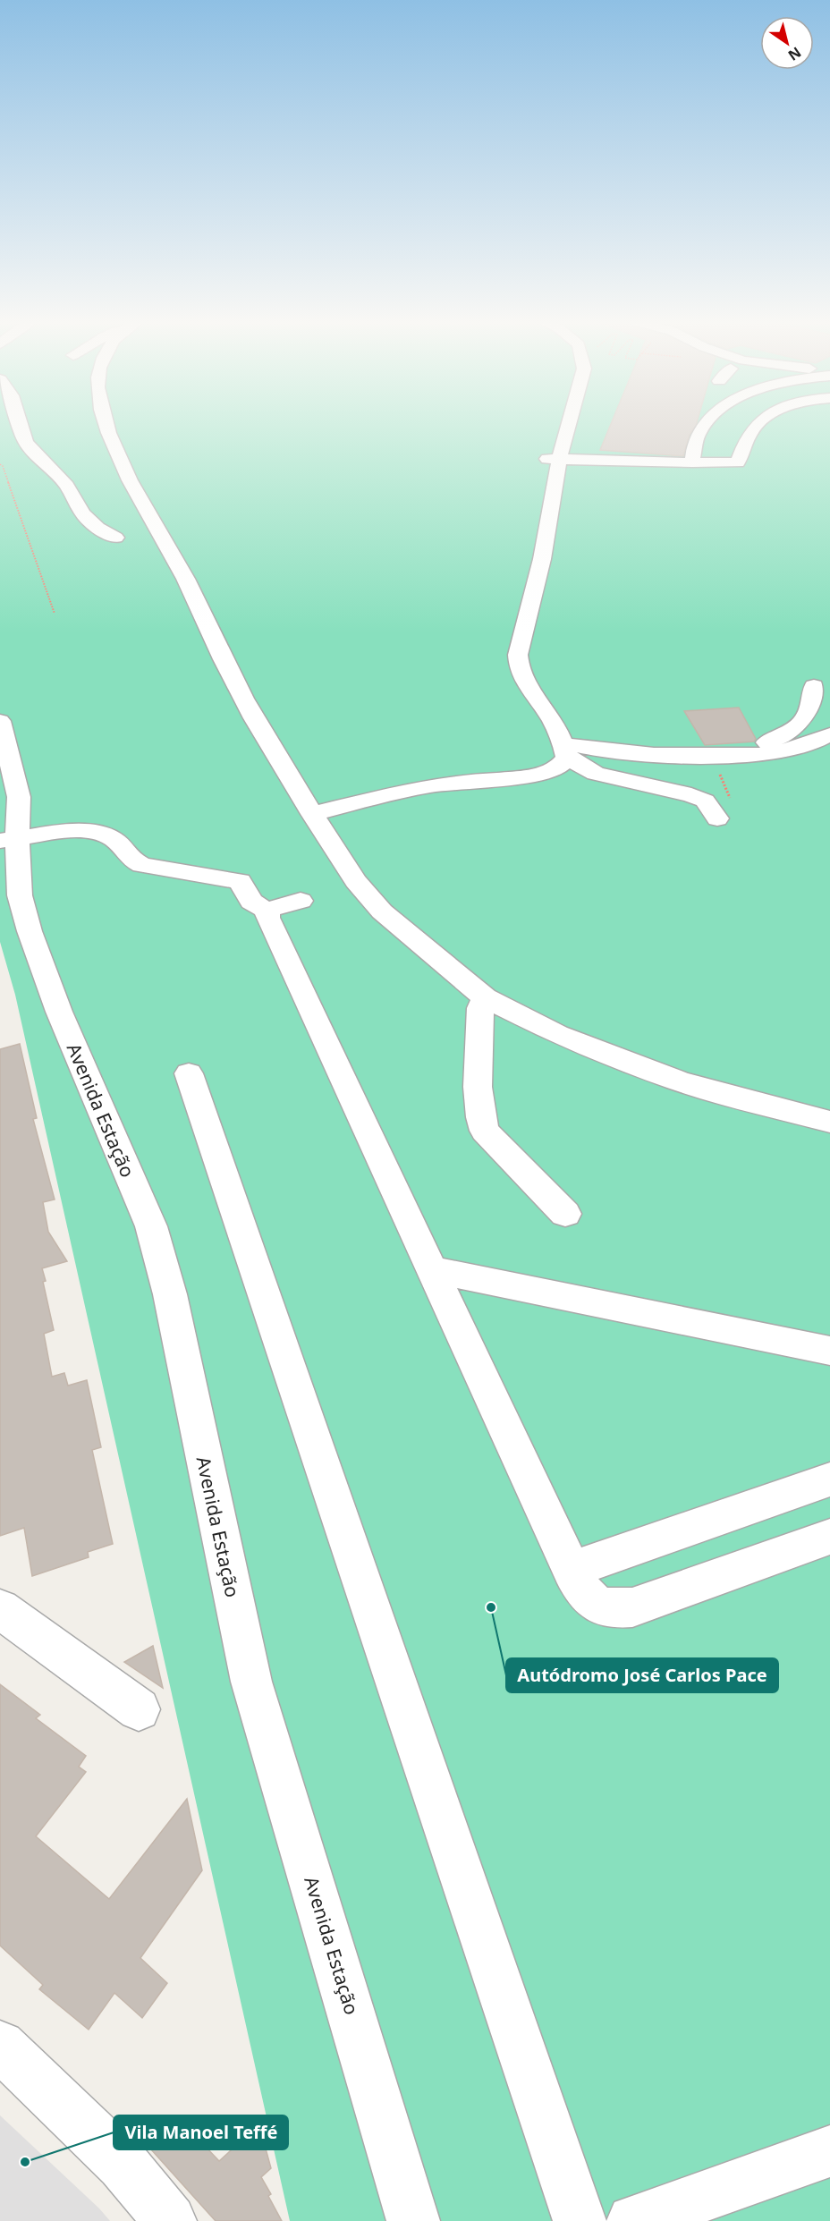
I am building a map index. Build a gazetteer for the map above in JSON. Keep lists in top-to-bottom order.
{
  "streets": {
    "street": ["Avenida Estação"]
  },
  "places": ["Autódromo José Carlos Pace", "Vila Manoel Teffé"],
  "north": "bottom right"
}
